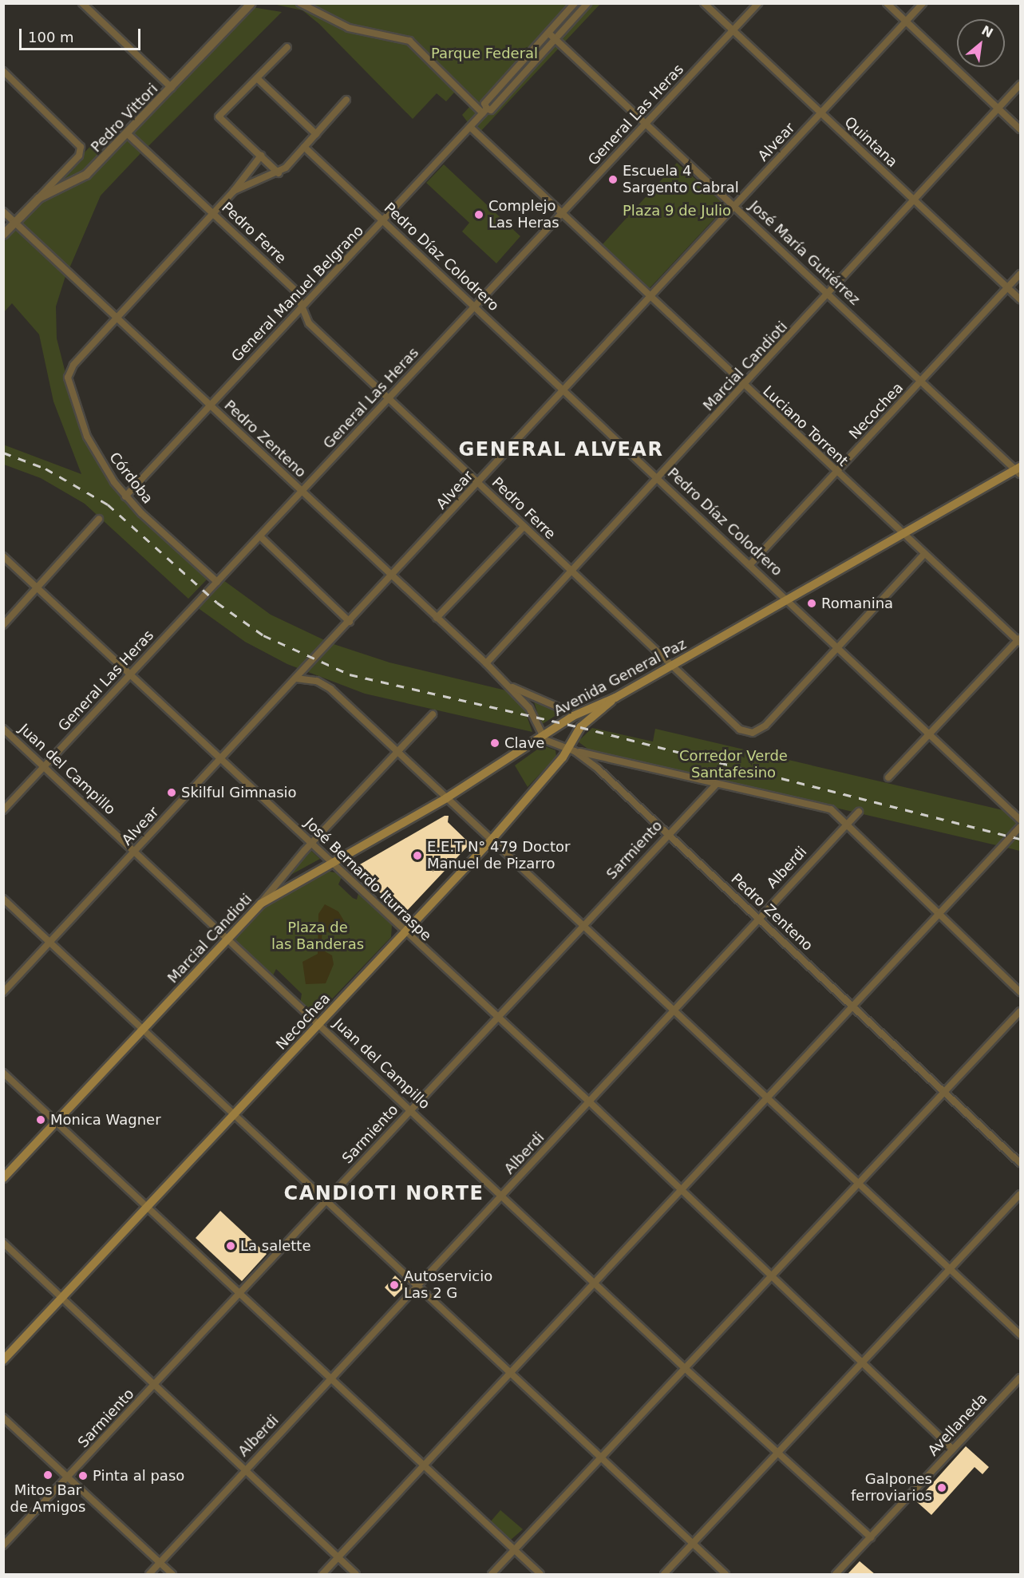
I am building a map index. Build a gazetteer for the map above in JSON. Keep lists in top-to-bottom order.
{
  "streets": {
    "main road": ["Marcial Candioti", "Necochea", "Avenida General Paz"],
    "street": [
      "General Las Heras",
      "Pedro Vittori",
      "Alvear",
      "Quintana",
      "Pedro Ferre",
      "José María Gutiérrez",
      "Pedro Díaz Colodrero",
      "General Manuel Belgrano",
      "Luciano Torrent",
      "Pedro Zenteno",
      "Córdoba",
      "Juan del Campillo",
      "Sarmiento",
      "Alberdi",
      "José Bernardo Iturraspe",
      "Avellaneda"
    ]
  },
  "crossings": [
    ["General Las Heras", "Quintana"],
    ["General Las Heras", "Pedro Ferre"],
    ["General Las Heras", "José María Gutiérrez"],
    ["General Las Heras", "Pedro Díaz Colodrero"],
    ["General Las Heras", "Luciano Torrent"],
    ["General Las Heras", "Pedro Zenteno"],
    ["General Las Heras", "Córdoba"],
    ["General Las Heras", "Juan del Campillo"],
    ["General Las Heras", "José Bernardo Iturraspe"],
    ["Pedro Vittori", "Pedro Ferre"],
    ["Pedro Vittori", "Pedro Zenteno"],
    ["Alvear", "Quintana"],
    ["Alvear", "Pedro Ferre"],
    ["Alvear", "José María Gutiérrez"],
    ["Alvear", "Pedro Díaz Colodrero"],
    ["Alvear", "Luciano Torrent"],
    ["Alvear", "Pedro Zenteno"],
    ["Alvear", "Juan del Campillo"],
    ["Alvear", "José Bernardo Iturraspe"],
    ["Quintana", "Marcial Candioti"],
    ["Quintana", "Necochea"],
    ["Pedro Ferre", "Pedro Díaz Colodrero"],
    ["Pedro Ferre", "General Manuel Belgrano"],
    ["Pedro Ferre", "Marcial Candioti"],
    ["Pedro Ferre", "Avenida General Paz"],
    ["José María Gutiérrez", "Marcial Candioti"],
    ["José María Gutiérrez", "Necochea"],
    ["José María Gutiérrez", "Avenida General Paz"],
    ["Pedro Díaz Colodrero", "General Manuel Belgrano"],
    ["Pedro Díaz Colodrero", "Marcial Candioti"],
    ["Pedro Díaz Colodrero", "Necochea"],
    ["Pedro Díaz Colodrero", "Avenida General Paz"],
    ["General Manuel Belgrano", "Luciano Torrent"],
    ["General Manuel Belgrano", "Pedro Zenteno"],
    ["General Manuel Belgrano", "Córdoba"],
    ["Marcial Candioti", "Luciano Torrent"],
    ["Marcial Candioti", "Pedro Zenteno"],
    ["Marcial Candioti", "Avenida General Paz"],
    ["Marcial Candioti", "Juan del Campillo"],
    ["Marcial Candioti", "José Bernardo Iturraspe"],
    ["Necochea", "Luciano Torrent"],
    ["Necochea", "Pedro Zenteno"],
    ["Necochea", "Avenida General Paz"],
    ["Necochea", "Juan del Campillo"],
    ["Necochea", "José Bernardo Iturraspe"],
    ["Luciano Torrent", "Avenida General Paz"],
    ["Pedro Zenteno", "Córdoba"],
    ["Pedro Zenteno", "Avenida General Paz"],
    ["Pedro Zenteno", "Sarmiento"],
    ["Pedro Zenteno", "Alberdi"],
    ["Avenida General Paz", "José Bernardo Iturraspe"],
    ["Juan del Campillo", "Sarmiento"],
    ["Juan del Campillo", "Alberdi"],
    ["Juan del Campillo", "Avellaneda"],
    ["Sarmiento", "José Bernardo Iturraspe"],
    ["Alberdi", "José Bernardo Iturraspe"]
  ],
  "districts": ["GENERAL ALVEAR", "CANDIOTI NORTE"],
  "parks": [
    "Parque Federal",
    "Plaza 9 de Julio",
    "Corredor Verde Santafesino",
    "Plaza de las Banderas"
  ],
  "places": [
    "Escuela 4 Sargento Cabral",
    "Complejo Las Heras",
    "Romanina",
    "Clave",
    "Skilful Gimnasio",
    "E.E.T N° 479 Doctor Manuel de Pizarro",
    "Monica Wagner",
    "La salette",
    "Autoservicio Las 2 G",
    "Mitos Bar de Amigos",
    "Pinta al paso",
    "Galpones ferroviarios"
  ],
  "scale_bar": "100 m",
  "north": "top right"
}
